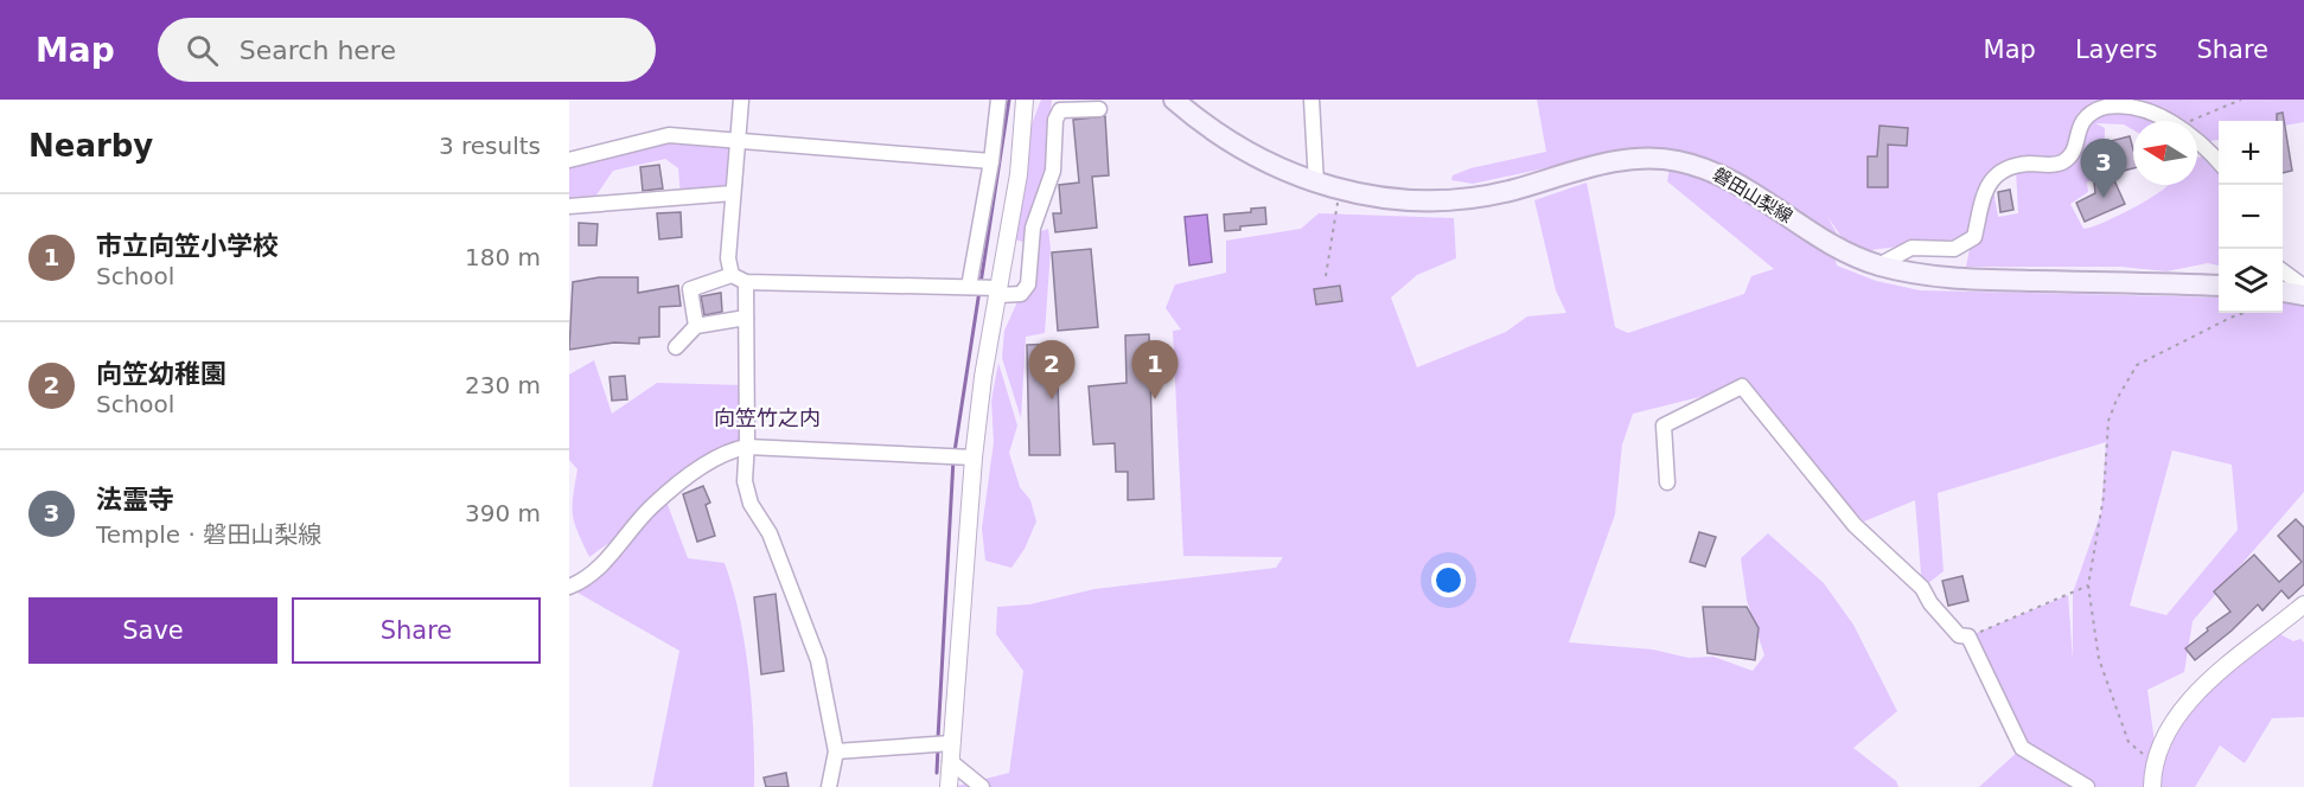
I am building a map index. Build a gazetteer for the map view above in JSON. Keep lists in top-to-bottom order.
{
  "streets": {
    "main road": ["磐田山梨線"]
  },
  "districts": ["向笠竹之内"],
  "north": "left",
  "page": {
    "header": "Map",
    "search": "Search here",
    "nav": ["Map", "Layers", "Share"],
    "heading": ["Nearby", "3 results"],
    "map_buttons": ["+", "−"],
    "pins": ["3", "1", "2"],
    "list": [
      {
        "mark": "1",
        "name": "市立向笠小学校",
        "note": "School",
        "value": "180 m"
      },
      {
        "mark": "2",
        "name": "向笠幼稚園",
        "note": "School",
        "value": "230 m"
      },
      {
        "mark": "3",
        "name": "法霊寺",
        "note": "Temple · 磐田山梨線",
        "value": "390 m"
      }
    ],
    "buttons": ["Save", "Share"]
  }
}
